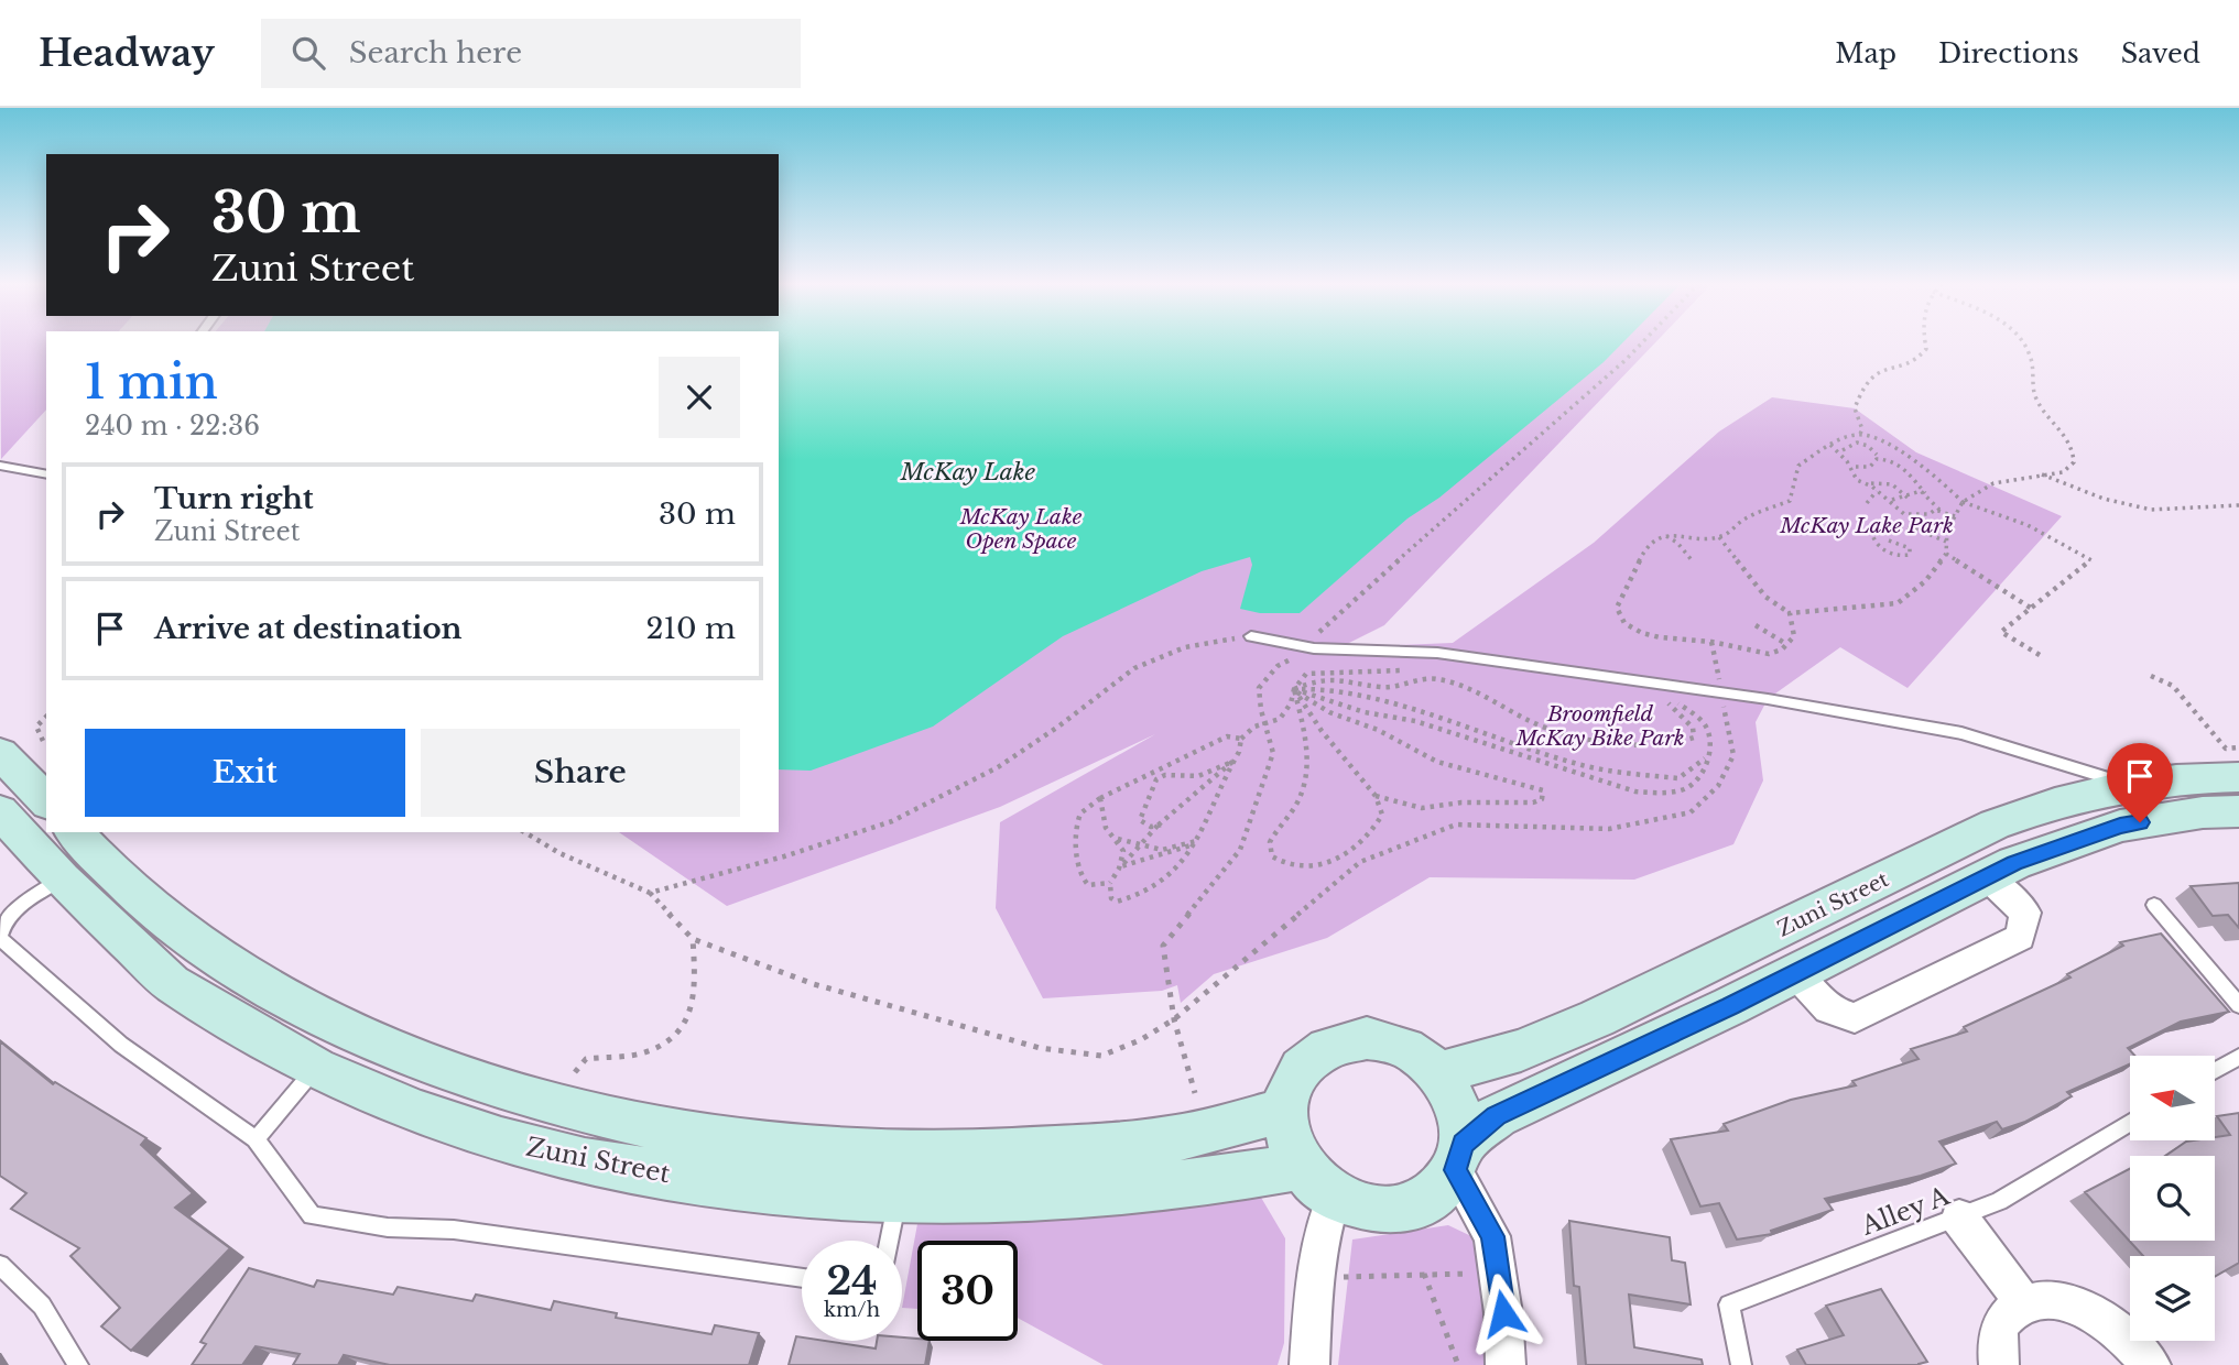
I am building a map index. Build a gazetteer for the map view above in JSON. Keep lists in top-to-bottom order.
{
  "streets": {
    "main road": ["Zuni Street"],
    "lane": ["Alley A"]
  },
  "water": ["McKay Lake"],
  "parks": ["McKay Lake Open Space", "McKay Lake Park", "Broomfield McKay Bike Park"],
  "north": "left",
  "page": {
    "header": "Headway",
    "search": "Search here",
    "nav": ["Map", "Directions", "Saved"],
    "turn": ["30 m", "Zuni Street"],
    "heading": ["1 min", "240 m · 22:36"],
    "list": [
      {
        "name": "Turn right",
        "note": "Zuni Street",
        "value": "30 m"
      },
      {
        "name": "Arrive at destination",
        "value": "210 m"
      }
    ],
    "buttons": ["Exit", "Share"],
    "speed": "24 km/h",
    "limit": "30"
  }
}
